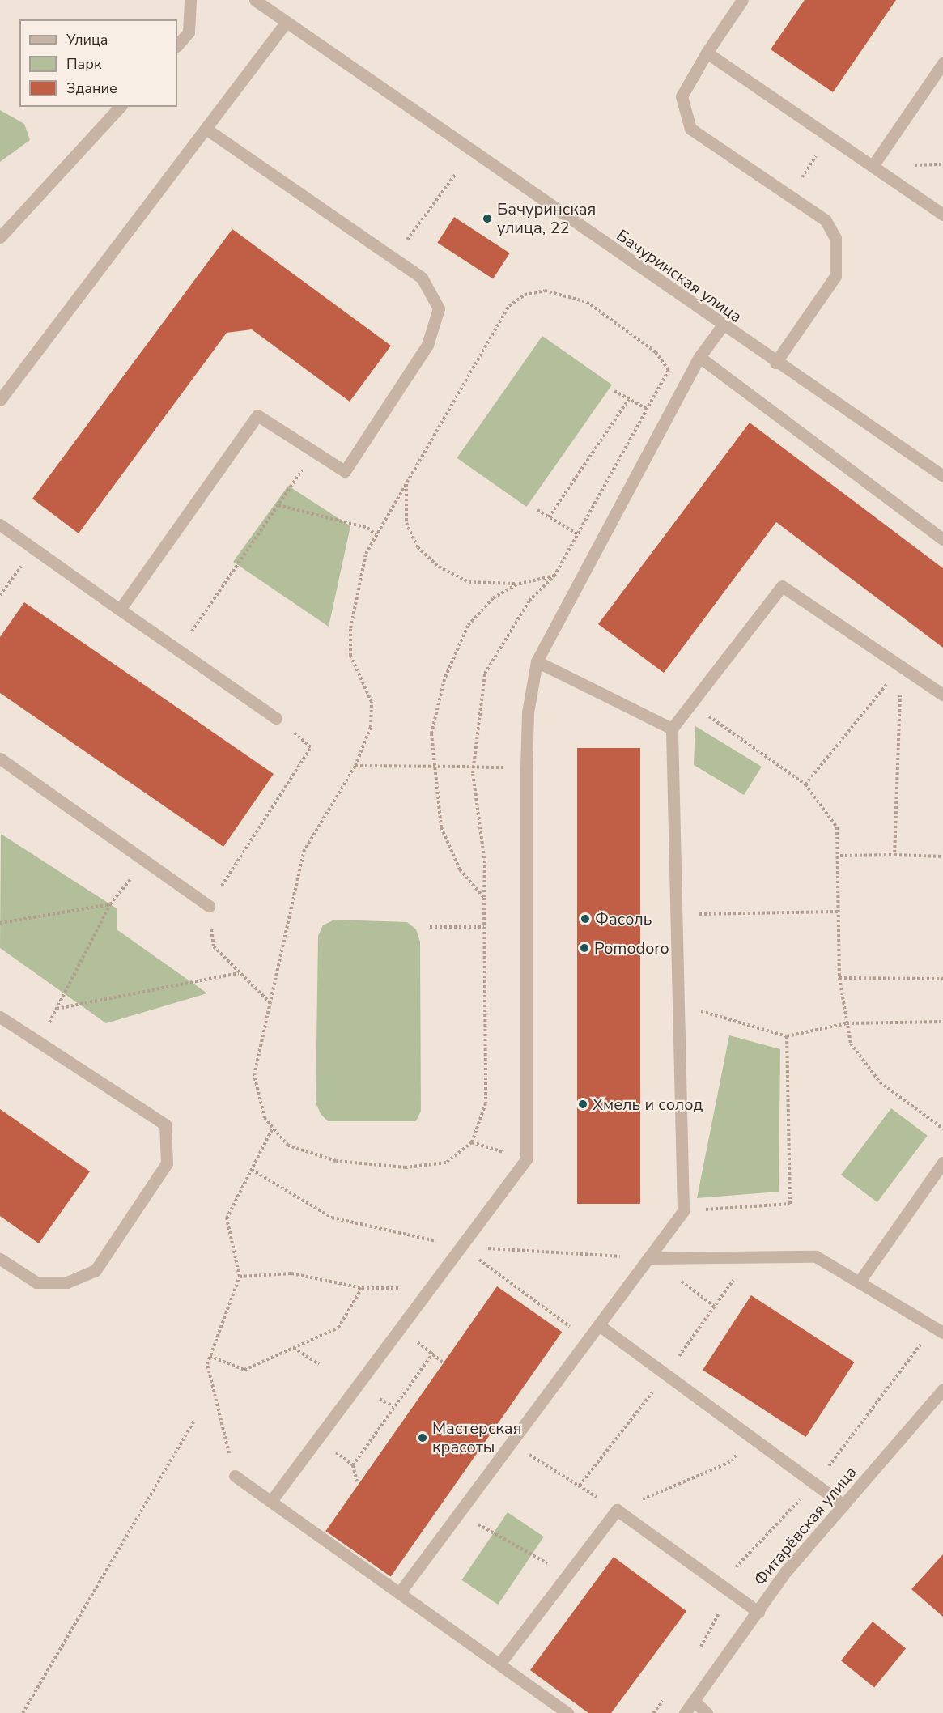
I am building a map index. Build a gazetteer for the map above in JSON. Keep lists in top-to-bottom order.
{
  "streets": {
    "street": ["Бачуринская улица", "Фитарёвская улица"]
  },
  "places": [
    "Бачуринская улица, 22",
    "Фасоль",
    "Pomodoro",
    "Хмель и солод",
    "Мастерская красоты"
  ],
  "legend": ["Улица", "Парк", "Здание"]
}
